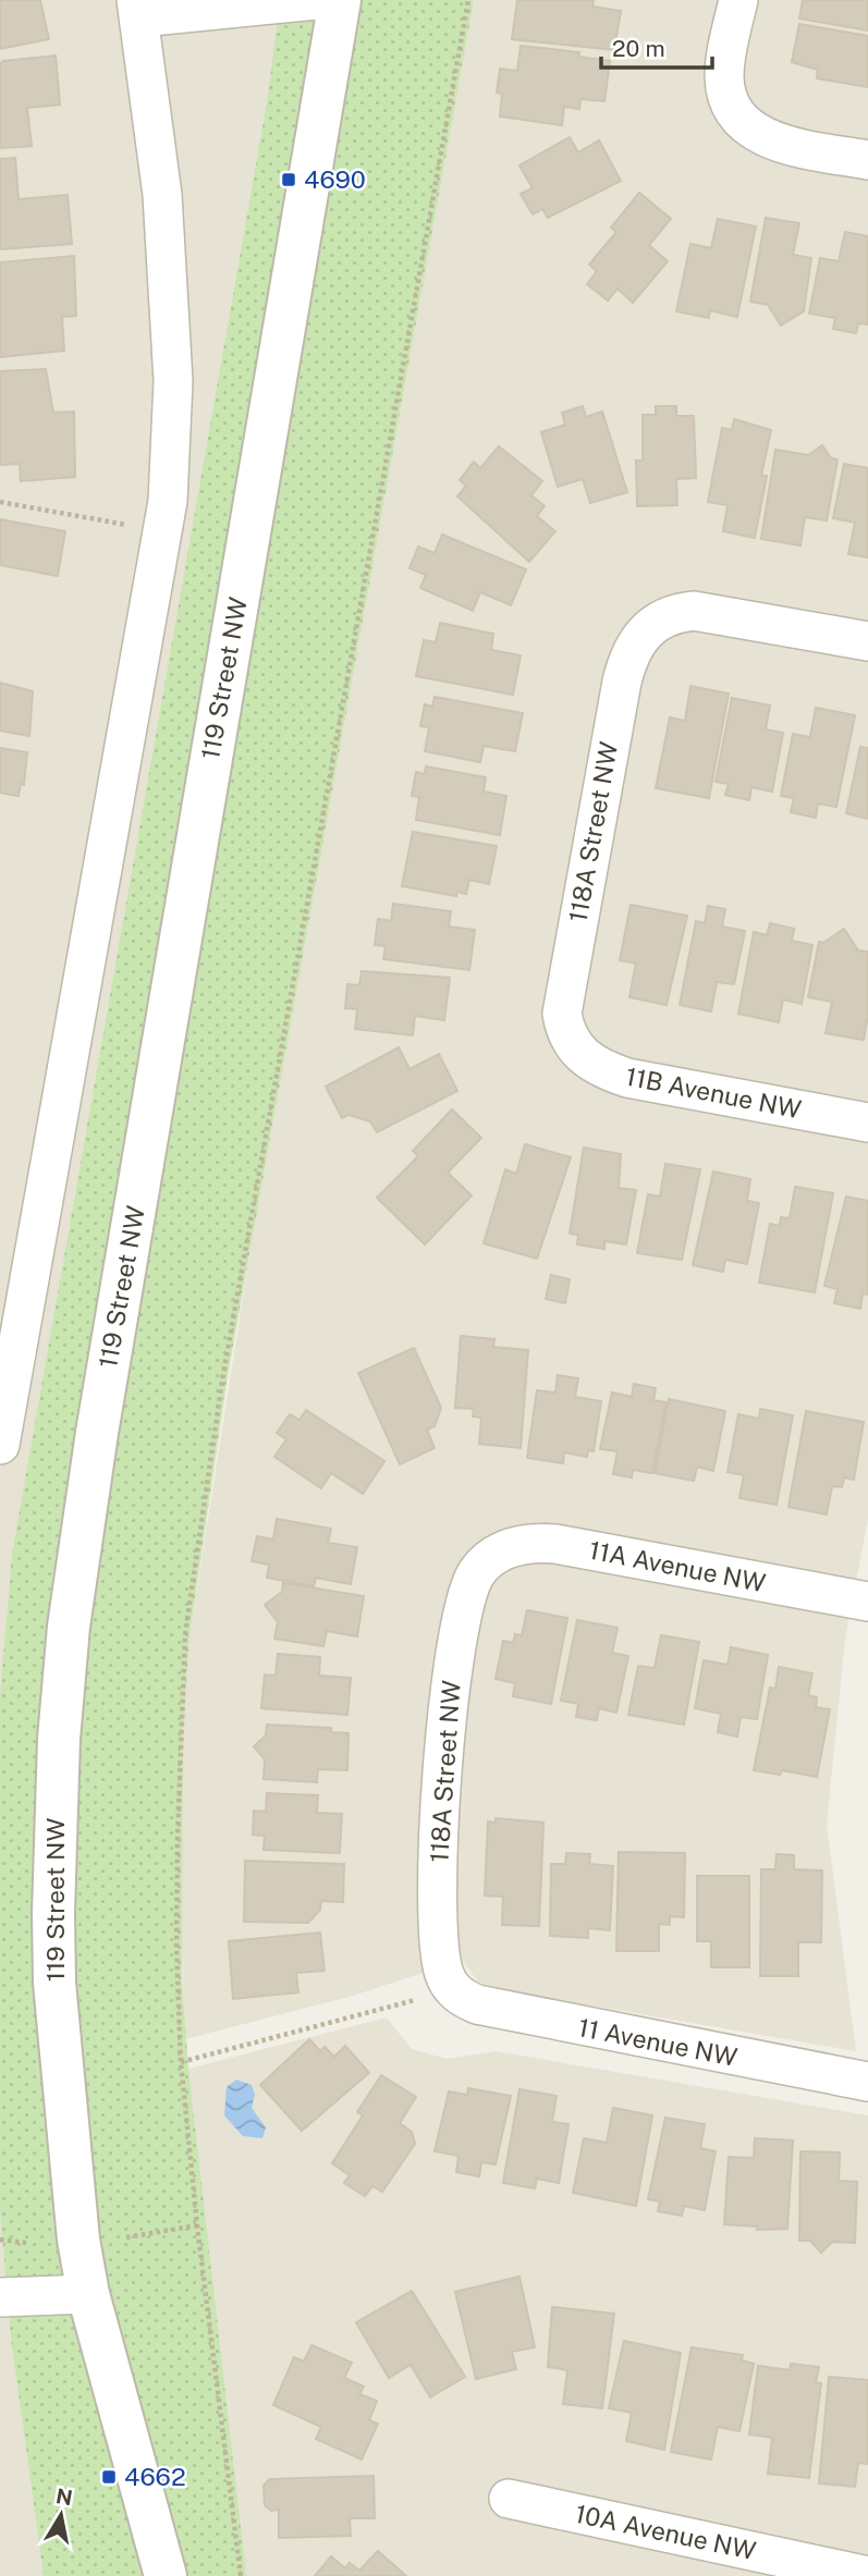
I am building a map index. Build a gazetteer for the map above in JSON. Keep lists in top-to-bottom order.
{
  "streets": {
    "street": [
      "119 Street NW",
      "118A Street NW",
      "11B Avenue NW",
      "11A Avenue NW",
      "11 Avenue NW",
      "10A Avenue NW"
    ]
  },
  "crossings": [
    ["118A Street NW", "11B Avenue NW"],
    ["118A Street NW", "11A Avenue NW"],
    ["118A Street NW", "11 Avenue NW"]
  ],
  "places": {
    "transit": ["4690", "4662"]
  },
  "scale_bar": "20 m",
  "north": "top"
}
